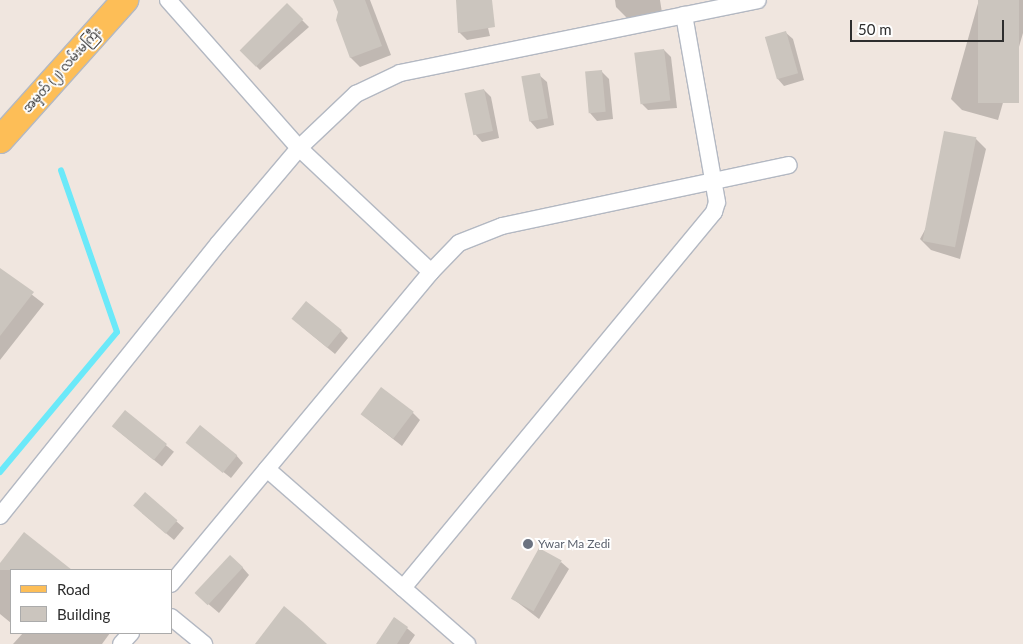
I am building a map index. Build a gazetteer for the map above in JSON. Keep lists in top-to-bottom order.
{
  "streets": {
    "main road": ["အမှတ် (၂) လမ်းမကြီး"]
  },
  "places": ["Ywar Ma Zedi"],
  "legend": ["Road", "Building"],
  "scale_bar": "50 m"
}
